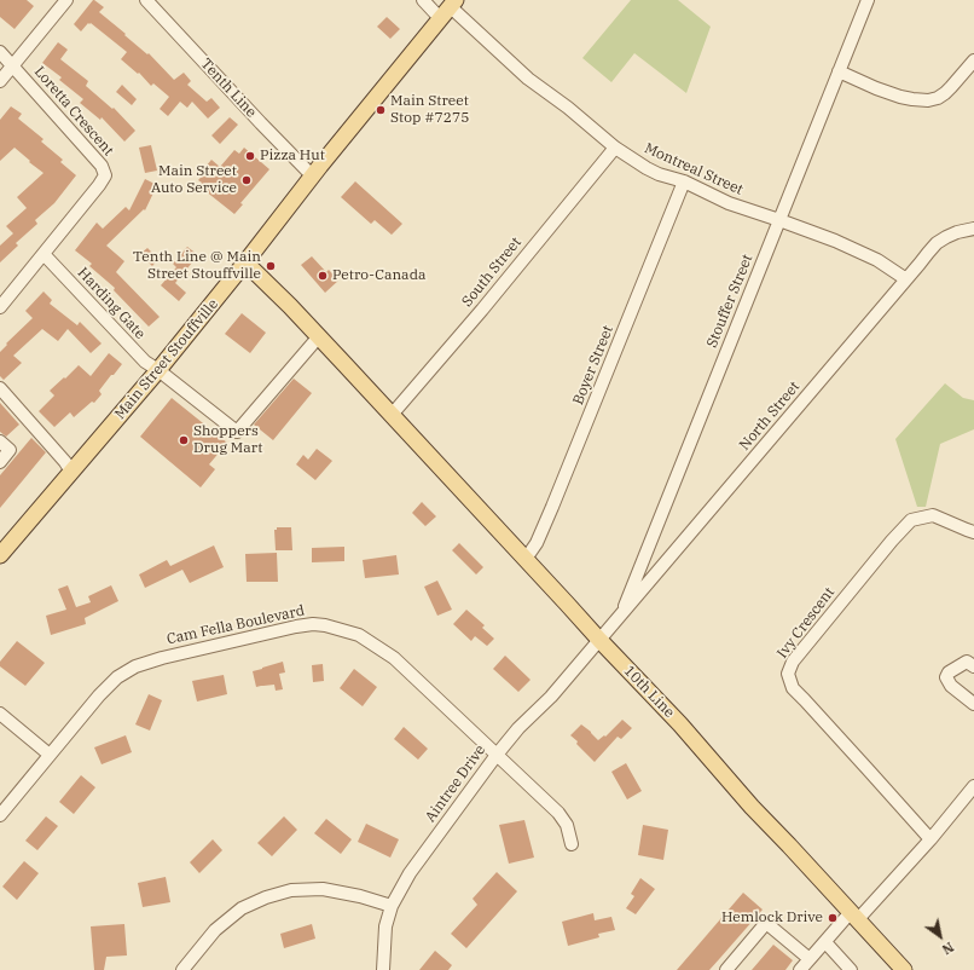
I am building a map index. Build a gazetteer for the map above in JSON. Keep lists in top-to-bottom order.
{
  "streets": {
    "main road": ["Main Street Stouffville", "10th Line"],
    "street": [
      "Tenth Line",
      "Loretta Crescent",
      "Montreal Street",
      "South Street",
      "Stouffer Street",
      "Harding Gate",
      "Boyer Street",
      "North Street",
      "Ivy Crescent",
      "Cam Fella Boulevard",
      "Aintree Drive"
    ]
  },
  "crossings": [
    ["Tenth Line", "Main Street Stouffville"],
    ["Loretta Crescent", "Harding Gate"],
    ["Montreal Street", "South Street"],
    ["Montreal Street", "Stouffer Street"],
    ["Montreal Street", "Main Street Stouffville"],
    ["Montreal Street", "Boyer Street"],
    ["Montreal Street", "North Street"],
    ["South Street", "10th Line"],
    ["Stouffer Street", "North Street"],
    ["Harding Gate", "Main Street Stouffville"],
    ["Boyer Street", "10th Line"],
    ["North Street", "10th Line"],
    ["North Street", "Aintree Drive"],
    ["Cam Fella Boulevard", "Aintree Drive"],
    ["10th Line", "Aintree Drive"]
  ],
  "places": [
    "Main Street Stop #7275",
    "Pizza Hut",
    "Main Street Auto Service",
    "Tenth Line @ Main Street Stouffville",
    "Petro-Canada",
    "Shoppers Drug Mart",
    "Hemlock Drive"
  ],
  "north": "bottom right"
}
